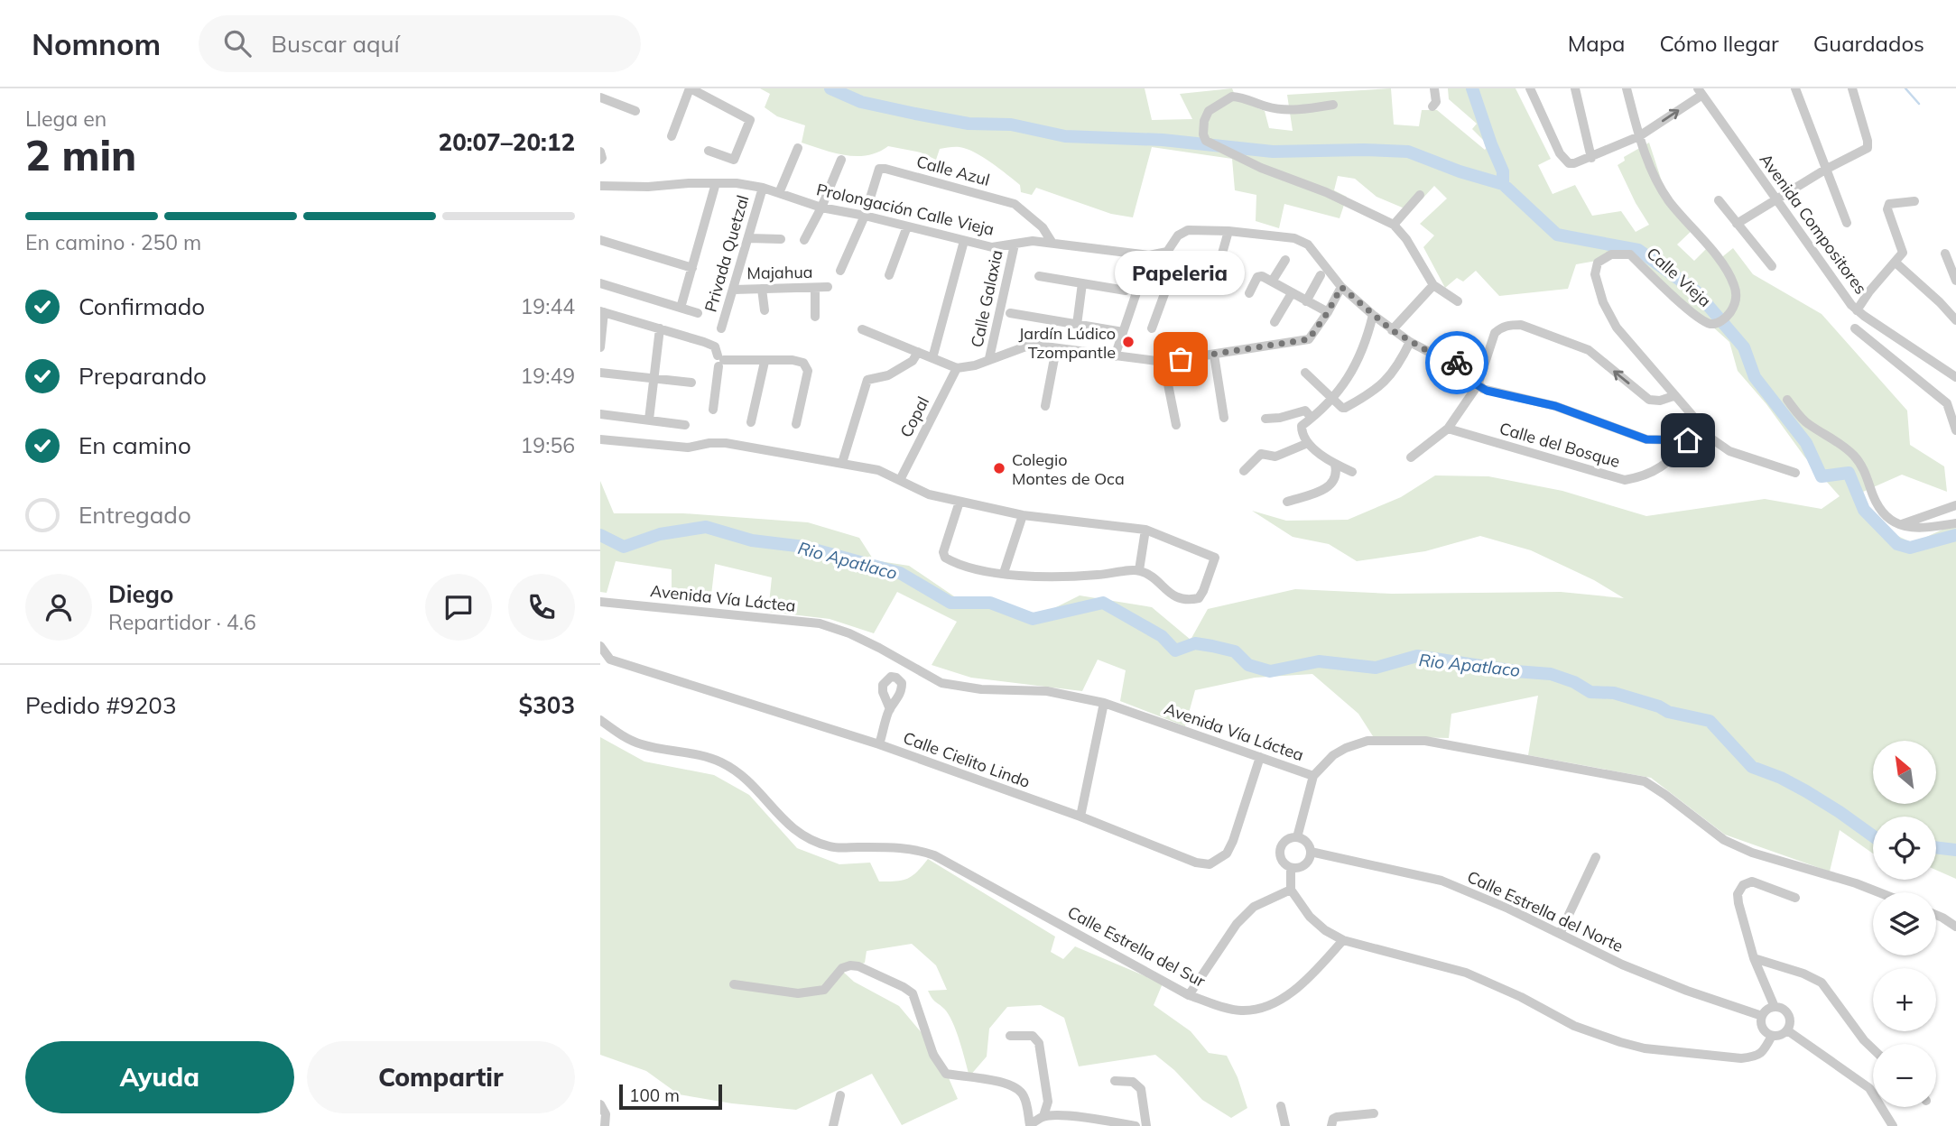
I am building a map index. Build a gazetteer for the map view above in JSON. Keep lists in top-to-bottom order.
{
  "streets": {
    "street": [
      "Calle Azul",
      "Prolongación Calle Vieja",
      "Avenida Compositores",
      "Privada Quetzal",
      "Majahua",
      "Calle Vieja",
      "Calle Galaxia",
      "Copal",
      "Calle del Bosque",
      "Avenida Vía Láctea",
      "Calle Cielito Lindo",
      "Calle Estrella del Norte",
      "Calle Estrella del Sur"
    ]
  },
  "crossings": [
    ["Calle Azul", "Prolongación Calle Vieja"],
    ["Prolongación Calle Vieja", "Privada Quetzal"],
    ["Prolongación Calle Vieja", "Calle Galaxia"],
    ["Privada Quetzal", "Majahua"],
    ["Avenida Vía Láctea", "Calle Cielito Lindo"]
  ],
  "water": ["Rio Apatlaco"],
  "places": ["Jardín Lúdico Tzompantle", "Papeleria", "Colegio Montes de Oca"],
  "scale_bar": "100 m",
  "north": "top left",
  "page": {
    "header": "Nomnom",
    "search": "Buscar aquí",
    "nav": ["Mapa", "Cómo llegar", "Guardados"],
    "heading": ["2 min", "Llega en", "20:07–20:12"],
    "panel": [
      "Diego",
      "Repartidor · 4.6",
      "Pedido #9203",
      "$303"
    ],
    "bar": "En camino · 250 m",
    "bubble": "Papeleria",
    "list": [
      ["Confirmado", "19:44"],
      ["Preparando", "19:49"],
      ["En camino", "19:56"],
      "Entregado"
    ],
    "map_buttons": ["+", "−"],
    "buttons": ["Ayuda", "Compartir"],
    "scale": "100 m"
  }
}
